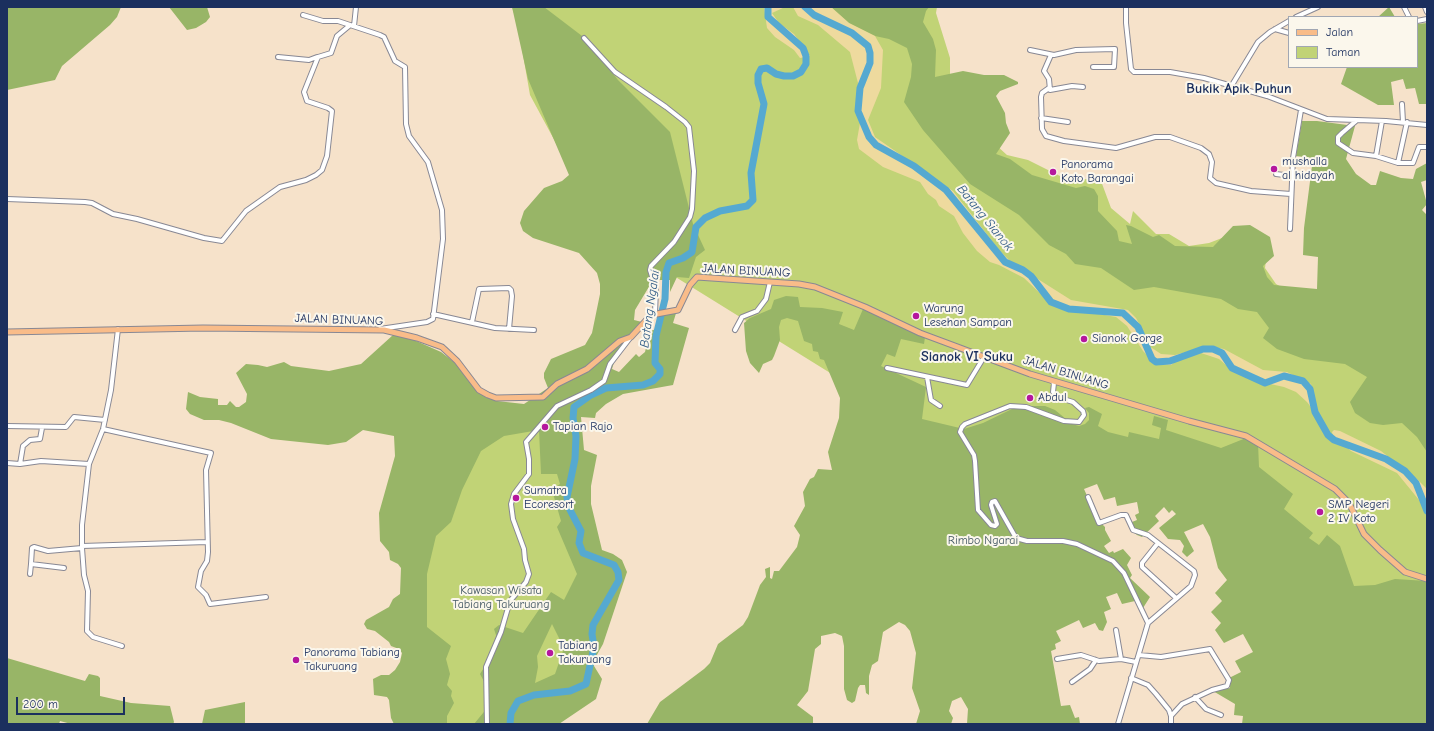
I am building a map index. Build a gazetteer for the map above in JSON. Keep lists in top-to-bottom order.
{
  "streets": {
    "main road": ["JALAN BINUANG"]
  },
  "districts": ["Bukik Apik Puhun", "Sianok VI Suku"],
  "water": ["Batang Sianok", "Batang Ngalai"],
  "parks": ["Rimbo Ngarai", "Kawasan Wisata Tabiang Takuruang"],
  "places": [
    "mushalla al hidayah",
    "Panorama Koto Barangai",
    "Warung Lesehan Sampan",
    "Sianok Gorge",
    "Abdul",
    "Tapian Rajo",
    "Sumatra Ecoresort",
    "SMP Negeri 2 IV Koto",
    "Tabiang Takuruang",
    "Panorama Tabiang Takuruang"
  ],
  "legend": ["Jalan", "Taman"],
  "scale_bar": "200 m"
}
